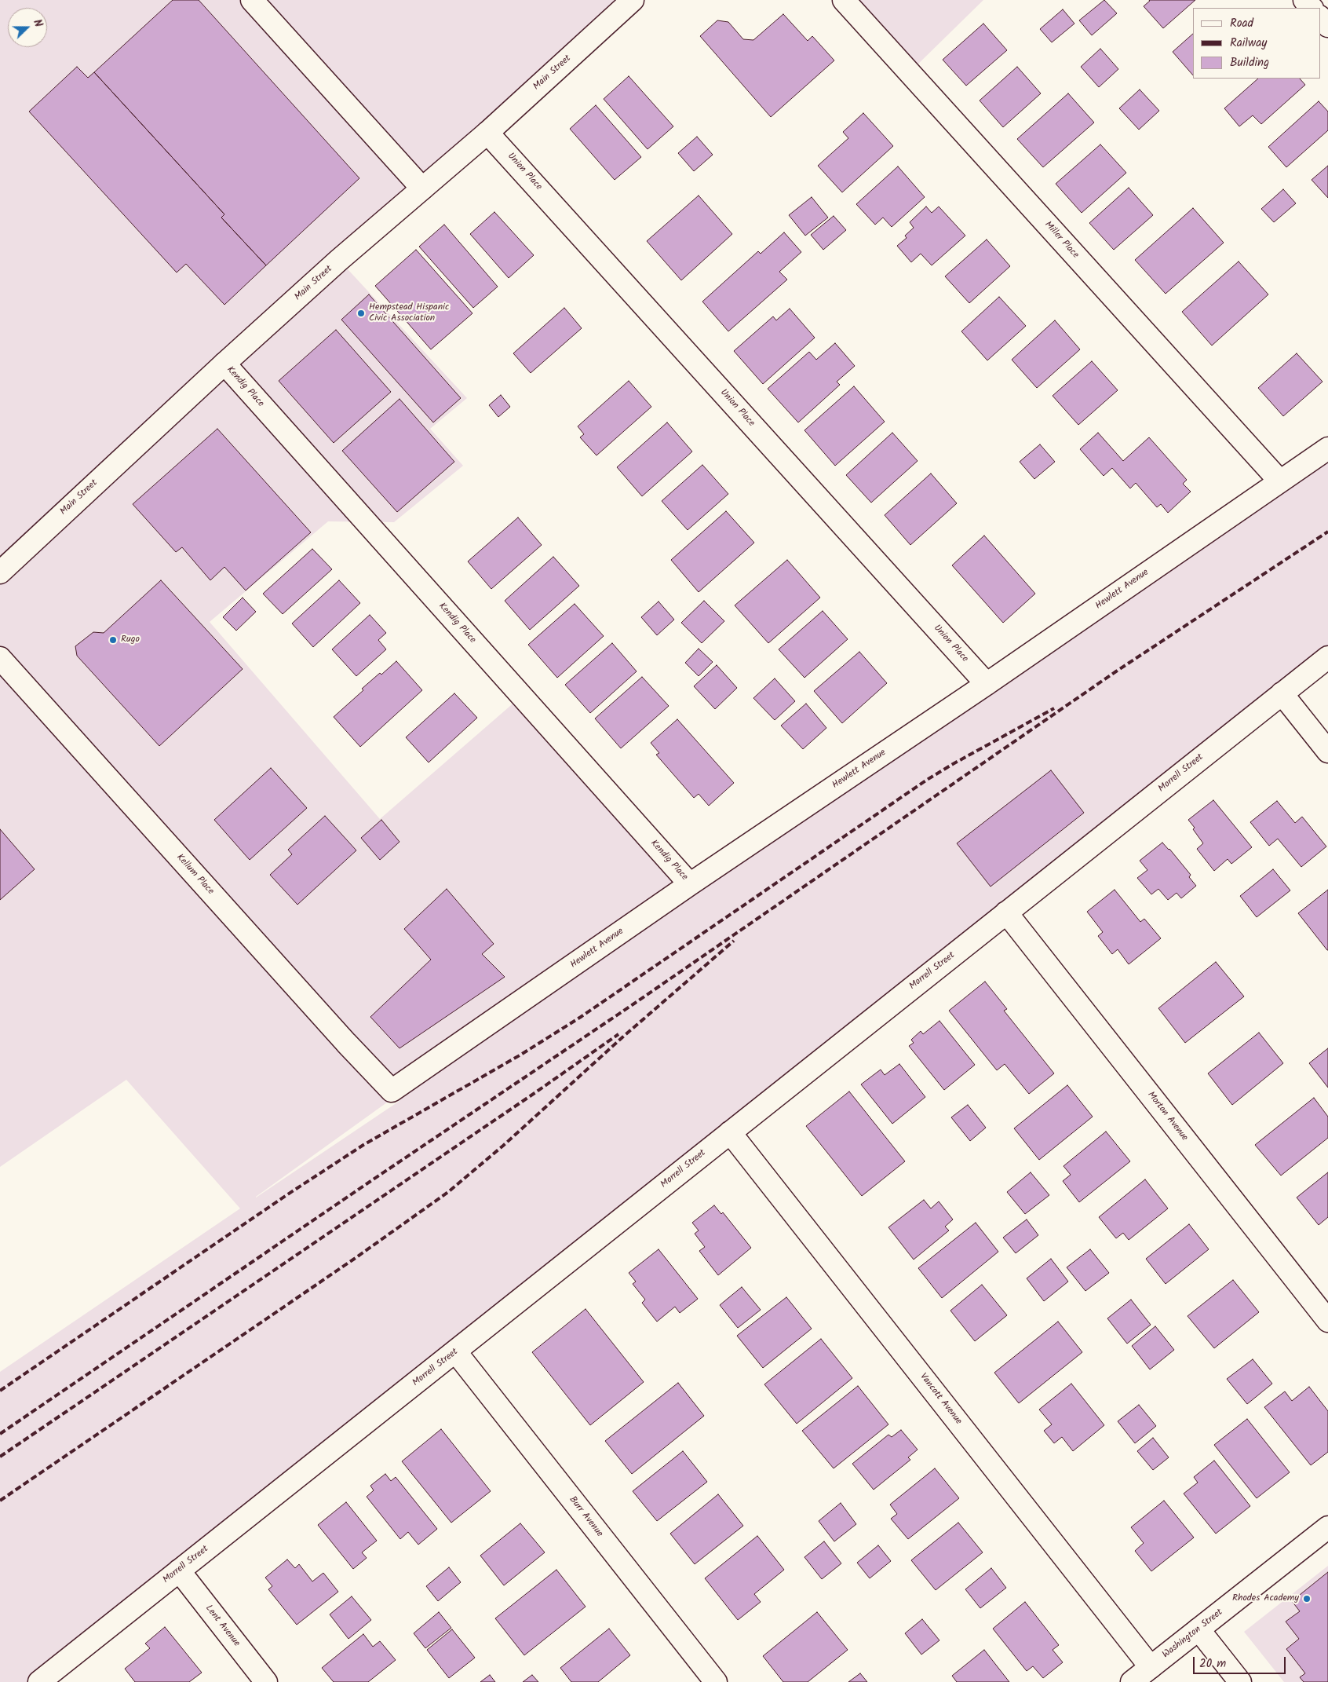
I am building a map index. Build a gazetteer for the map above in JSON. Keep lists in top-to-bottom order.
{
  "streets": {
    "street": [
      "Main Street",
      "Union Place",
      "Miller Place",
      "Kendig Place",
      "Hewlett Avenue",
      "Morrell Street",
      "Kellum Place",
      "Morton Avenue",
      "Vancott Avenue",
      "Burr Avenue",
      "Lent Avenue",
      "Washington Street"
    ]
  },
  "crossings": [
    ["Main Street", "Union Place"],
    ["Main Street", "Kendig Place"],
    ["Union Place", "Hewlett Avenue"],
    ["Miller Place", "Hewlett Avenue"],
    ["Kendig Place", "Hewlett Avenue"],
    ["Hewlett Avenue", "Kellum Place"],
    ["Morrell Street", "Morton Avenue"],
    ["Morrell Street", "Vancott Avenue"],
    ["Morrell Street", "Burr Avenue"],
    ["Morrell Street", "Lent Avenue"],
    ["Vancott Avenue", "Washington Street"]
  ],
  "places": ["Hempstead Hispanic Civic Association", "Rugo", "Rhodes Academy"],
  "legend": ["Road", "Railway", "Building"],
  "scale_bar": "20 m",
  "north": "right"
}
